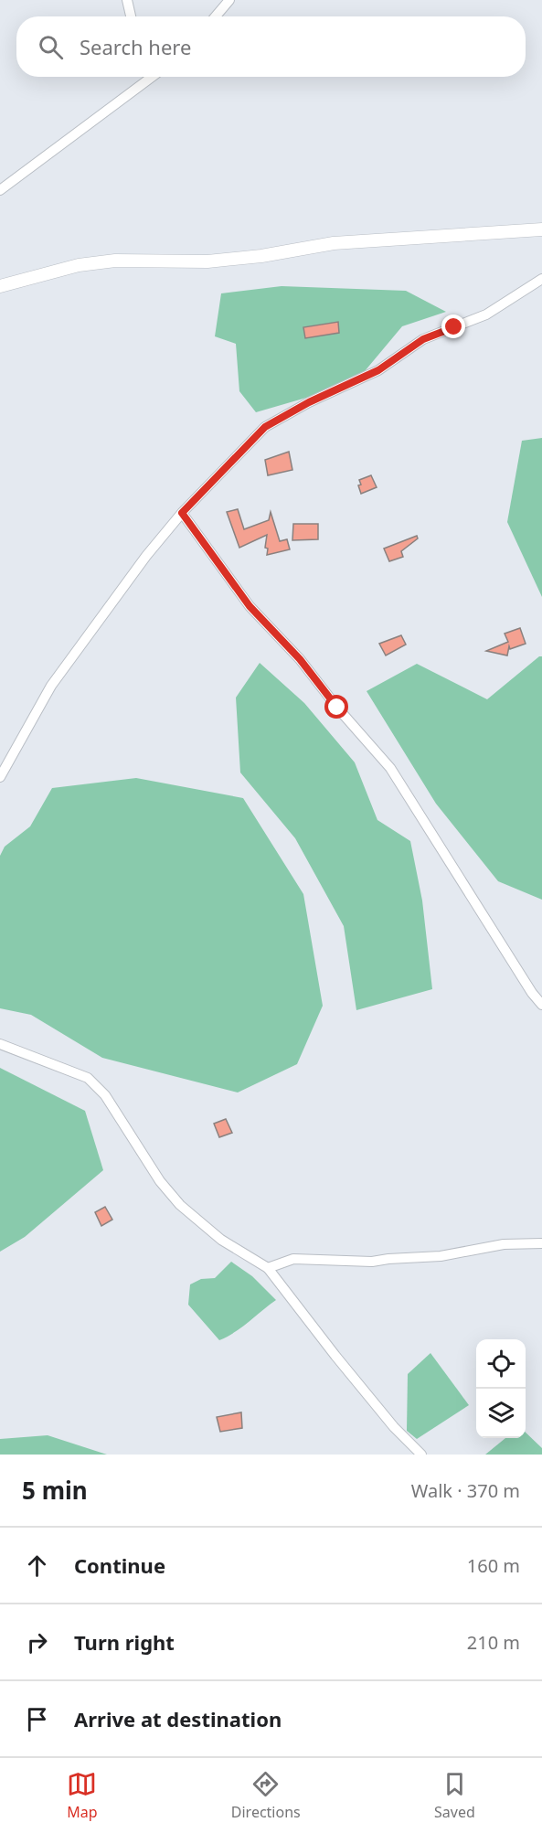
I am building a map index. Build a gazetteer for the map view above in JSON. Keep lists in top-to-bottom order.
{
  "page": {
    "search": "Search here",
    "heading": ["5 min", "Walk · 370 m"],
    "list": [
      ["Continue", "160 m"],
      ["Turn right", "210 m"],
      "Arrive at destination"
    ],
    "nav": ["Map", "Directions", "Saved"]
  }
}
